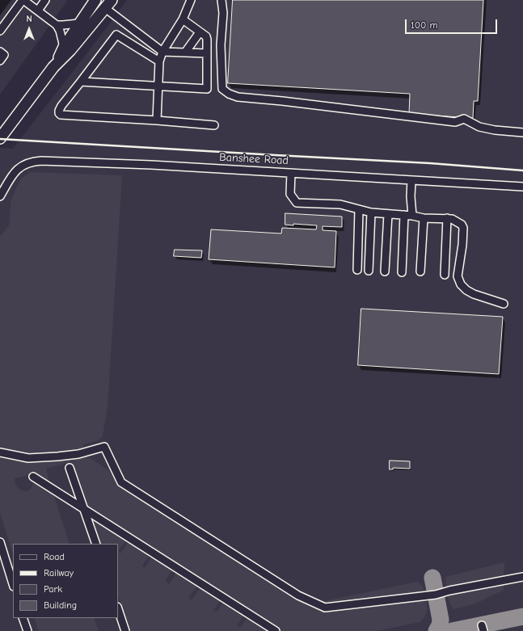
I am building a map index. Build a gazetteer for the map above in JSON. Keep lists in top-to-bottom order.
{
  "streets": {
    "street": ["Banshee Road"]
  },
  "legend": [
    "Road",
    "Railway",
    "Park",
    "Building"
  ],
  "scale_bar": "100 m",
  "north": "top"
}
